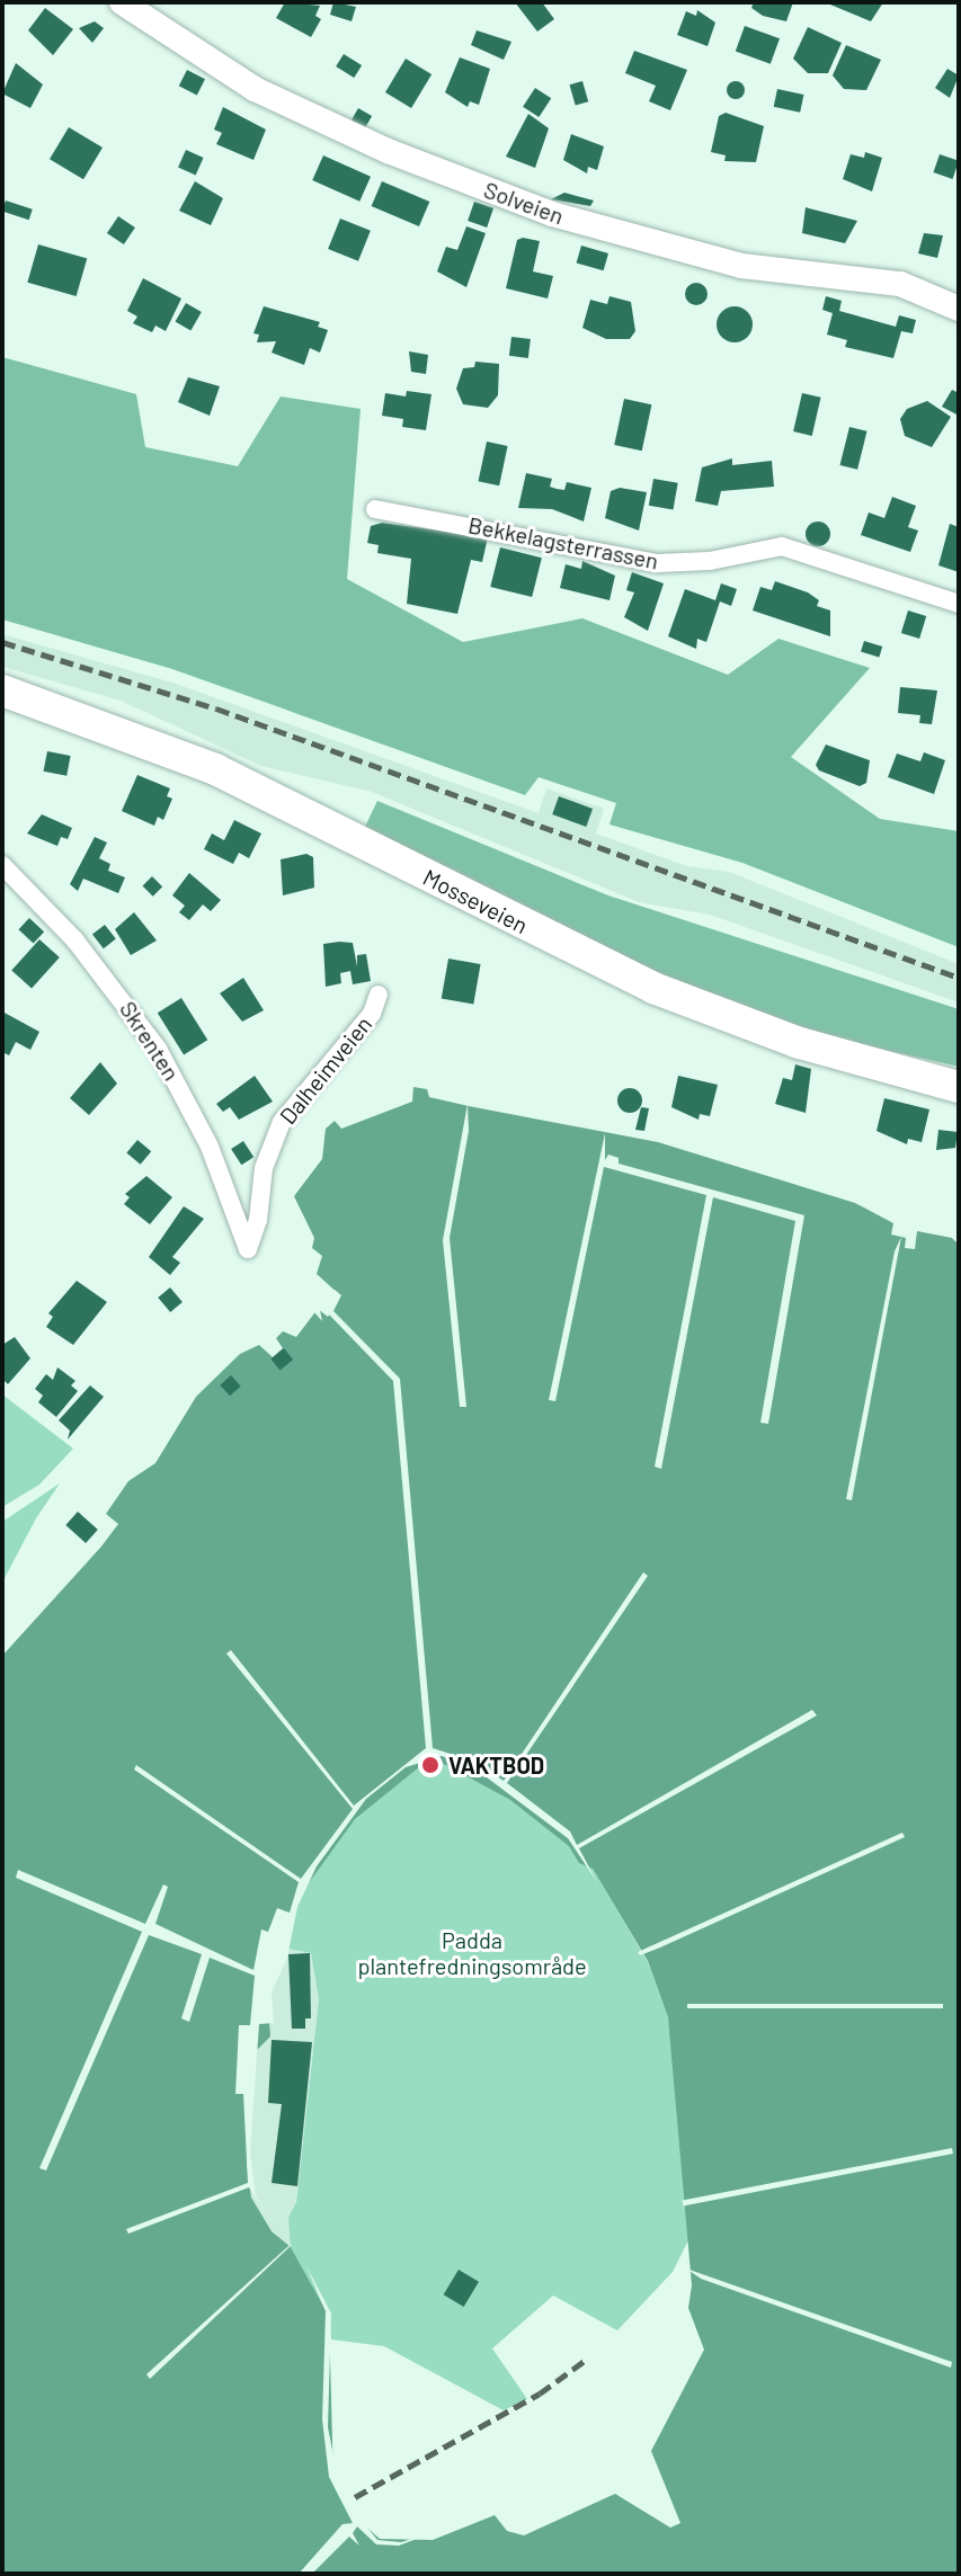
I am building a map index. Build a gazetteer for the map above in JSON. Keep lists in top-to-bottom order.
{
  "streets": {
    "highway": ["Mosseveien"],
    "street": [
      "Solveien",
      "Bekkelagsterrassen",
      "Skrenten",
      "Dalheimveien"
    ]
  },
  "crossings": [
    ["Skrenten", "Dalheimveien"]
  ],
  "parks": ["Padda plantefredningsområde"],
  "places": ["VAKTBOD"]
}
